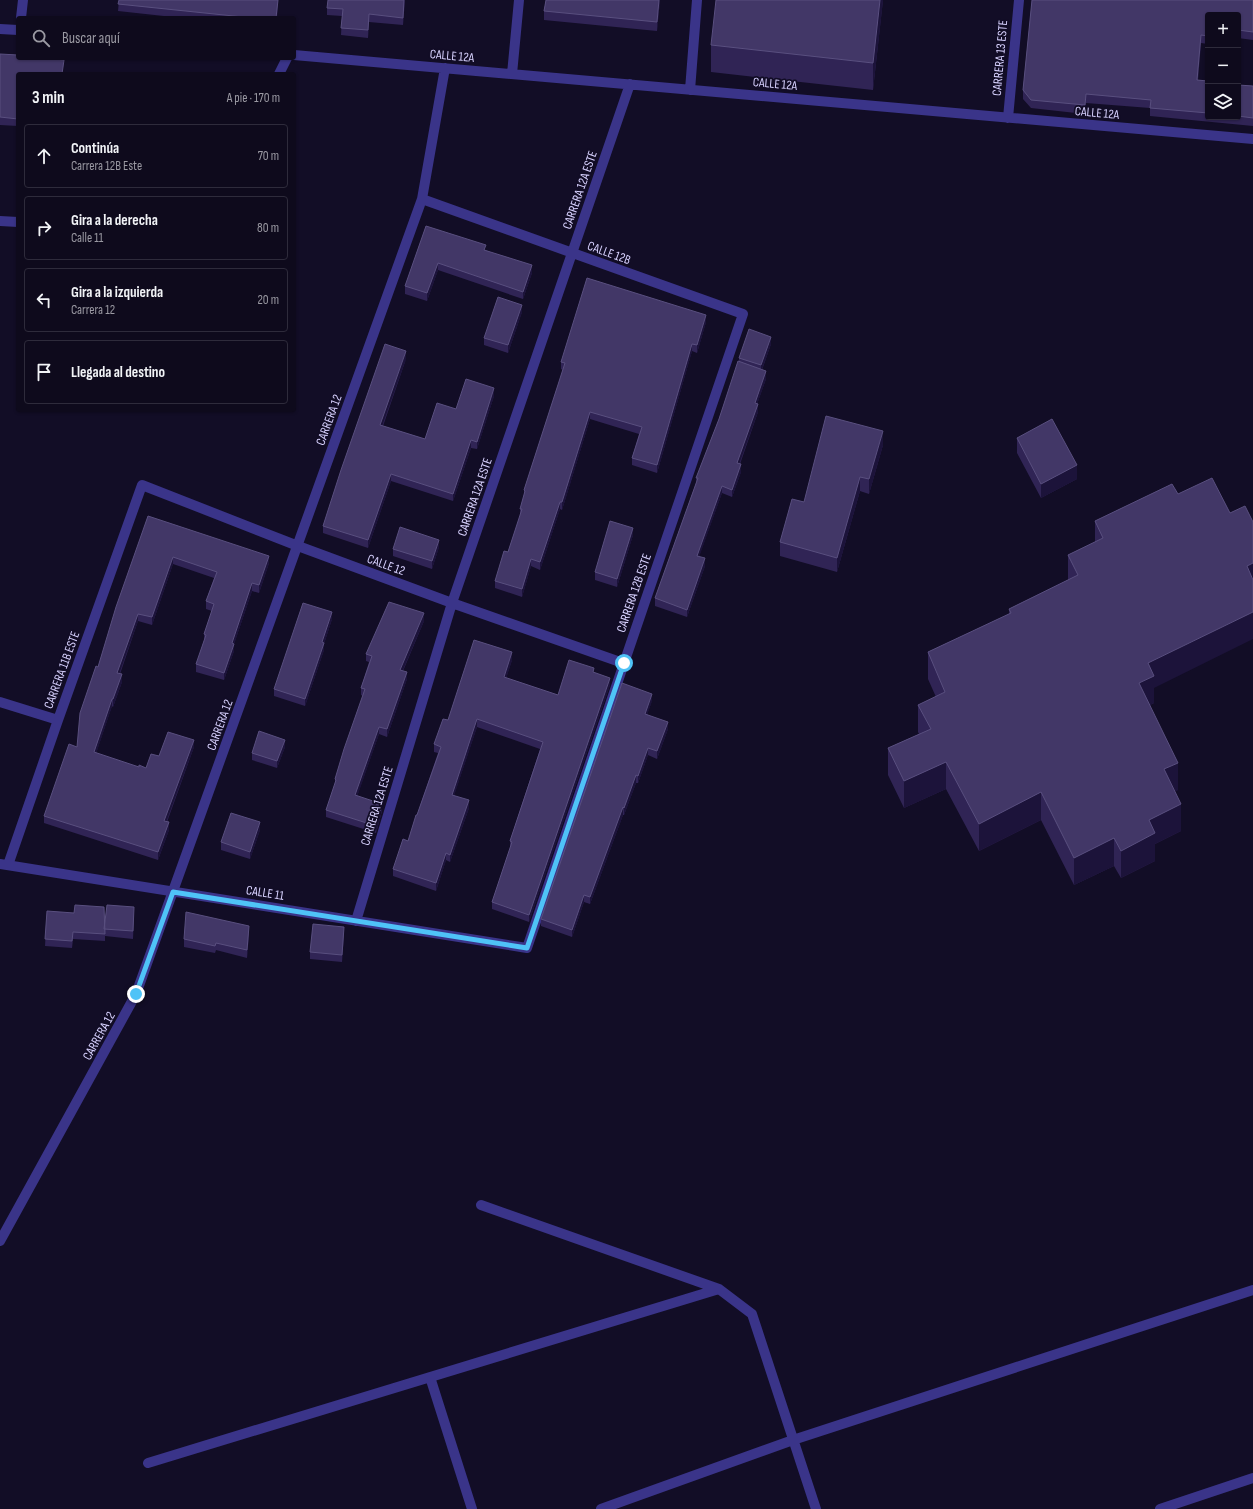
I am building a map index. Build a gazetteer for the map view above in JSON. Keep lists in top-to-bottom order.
{
  "streets": {
    "street": [
      "CALLE 12A",
      "CARRERA 13 ESTE",
      "CARRERA 12A ESTE",
      "CALLE 12B",
      "CARRERA 12",
      "CALLE 12",
      "CARRERA 12B ESTE",
      "CARRERA 11B ESTE",
      "CALLE 11"
    ]
  },
  "crossings": [
    ["CALLE 12A", "CARRERA 13 ESTE"],
    ["CALLE 12A", "CARRERA 12A ESTE"],
    ["CALLE 12A", "CARRERA 12"],
    ["CARRERA 12A ESTE", "CALLE 12B"],
    ["CARRERA 12A ESTE", "CALLE 12"],
    ["CARRERA 12A ESTE", "CALLE 11"],
    ["CALLE 12B", "CARRERA 12"],
    ["CALLE 12B", "CARRERA 12B ESTE"],
    ["CARRERA 12", "CALLE 12"],
    ["CARRERA 12", "CALLE 11"],
    ["CALLE 12", "CARRERA 12B ESTE"],
    ["CALLE 12", "CARRERA 11B ESTE"],
    ["CARRERA 12B ESTE", "CALLE 11"],
    ["CARRERA 11B ESTE", "CALLE 11"]
  ],
  "page": {
    "map_buttons": ["+", "−"],
    "search": "Buscar aquí",
    "heading": ["3 min", "A pie · 170 m"],
    "list": [
      ["Continúa", "Carrera 12B Este", "70 m"],
      ["Gira a la derecha", "Calle 11", "80 m"],
      ["Gira a la izquierda", "Carrera 12", "20 m"],
      "Llegada al destino"
    ]
  }
}
